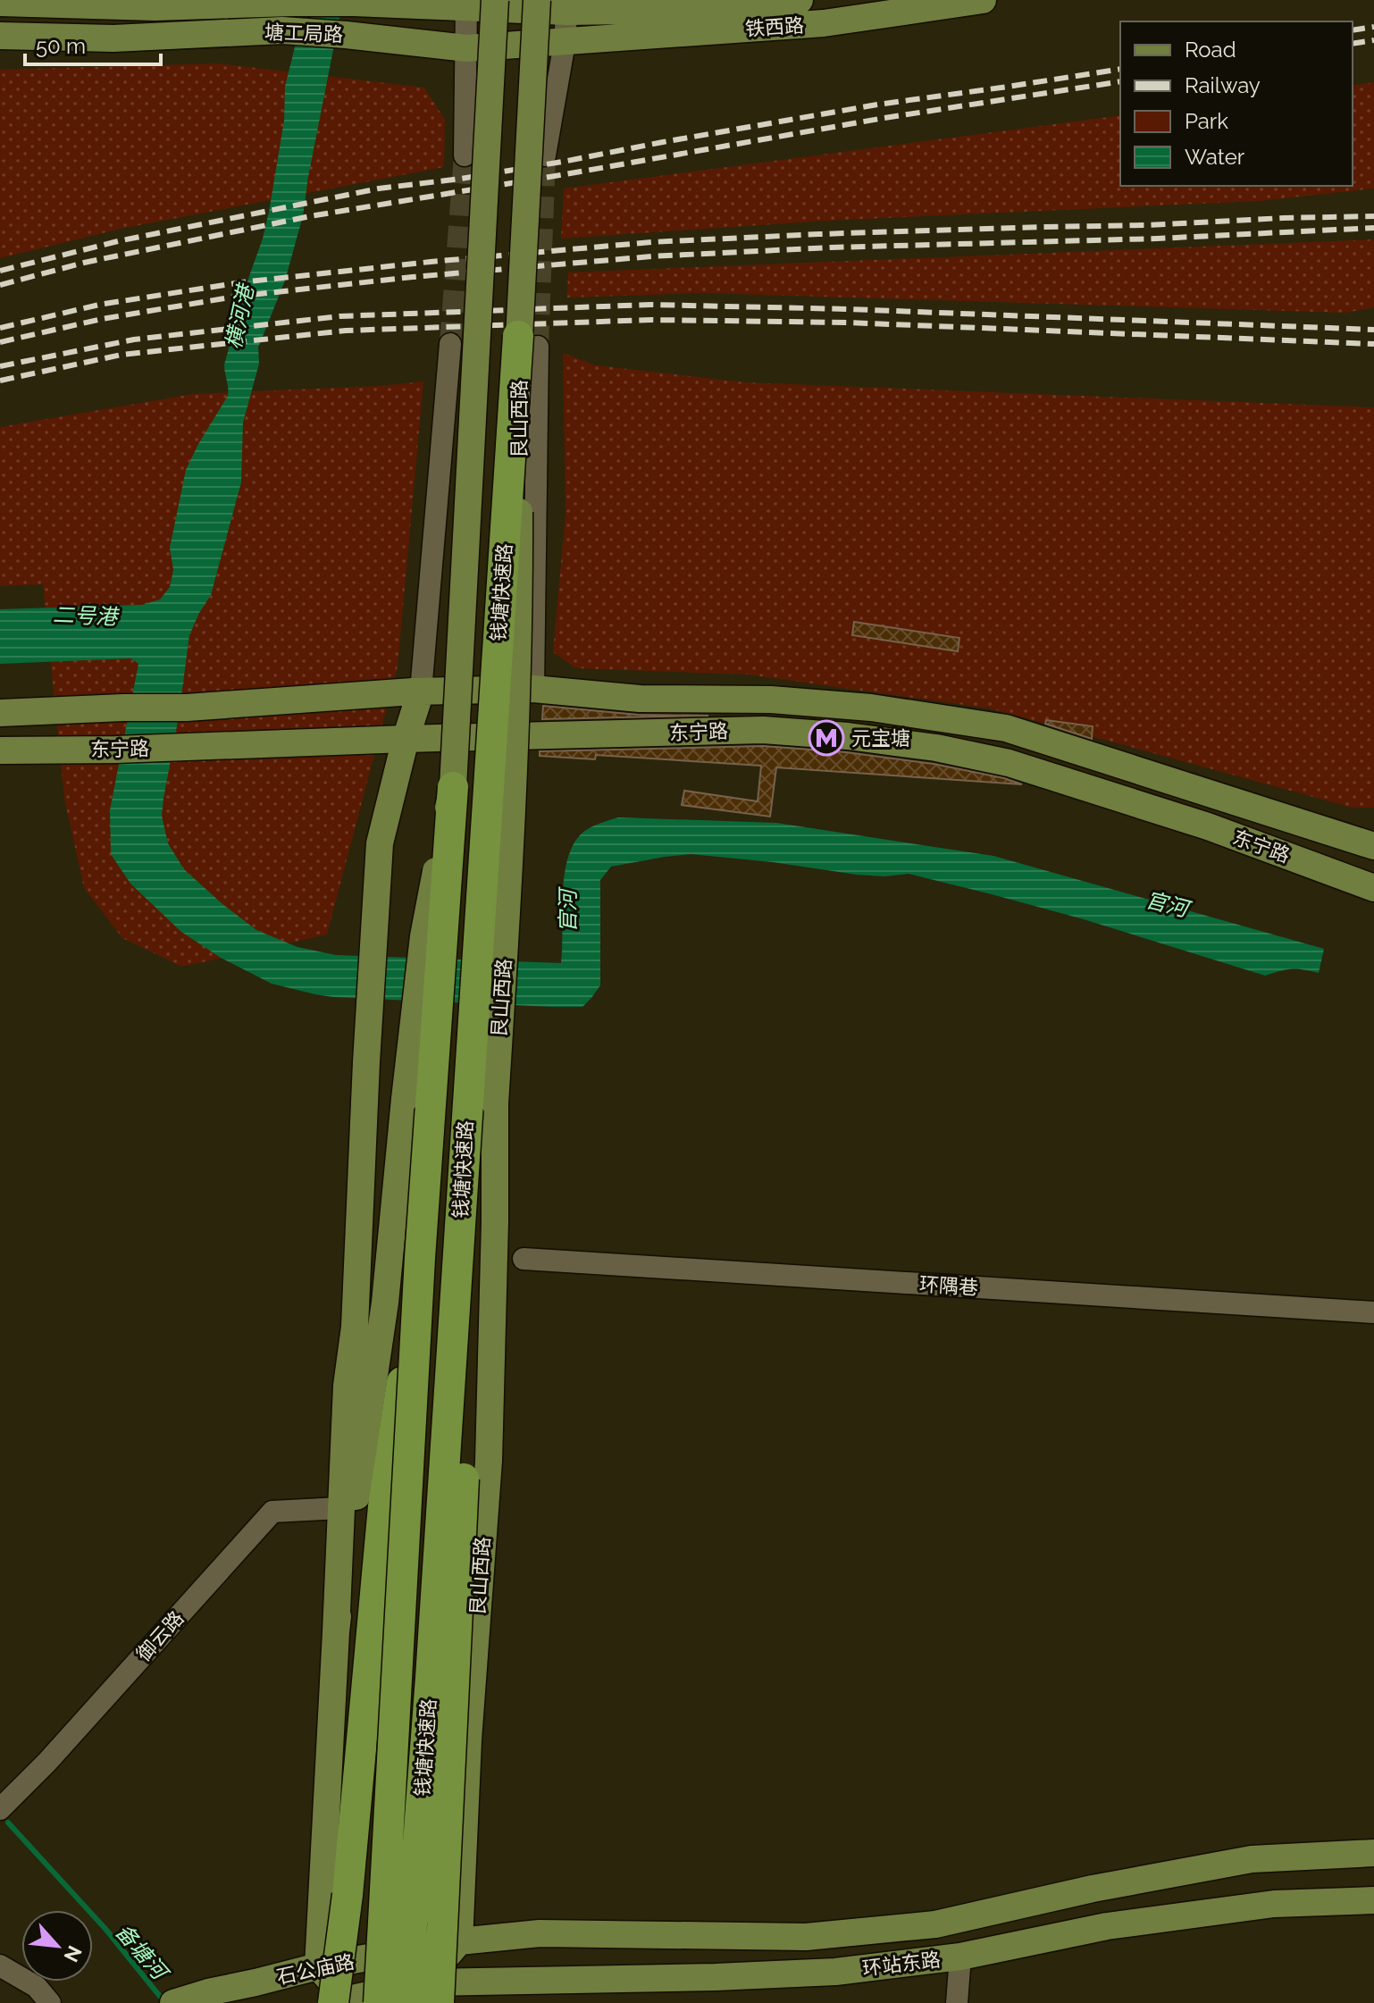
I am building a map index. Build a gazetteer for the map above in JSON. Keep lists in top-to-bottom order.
{
  "streets": {
    "highway": ["钱塘快速路"],
    "main road": [
      "铁西路",
      "塘工局路",
      "艮山西路",
      "东宁路",
      "环站东路",
      "石公庙路"
    ],
    "street": ["环隅巷", "御云路"]
  },
  "crossings": [
    ["铁西路", "塘工局路"],
    ["艮山西路", "钱塘快速路"],
    ["艮山西路", "东宁路"],
    ["艮山西路", "环站东路"],
    ["艮山西路", "石公庙路"],
    ["钱塘快速路", "环站东路"],
    ["钱塘快速路", "石公庙路"],
    ["环站东路", "石公庙路"]
  ],
  "water": [
    "横河港",
    "二号港",
    "官河",
    "备塘河"
  ],
  "places": {
    "metro station": ["元宝塘"]
  },
  "legend": [
    "Road",
    "Railway",
    "Park",
    "Water"
  ],
  "scale_bar": "50 m",
  "north": "bottom right"
}
